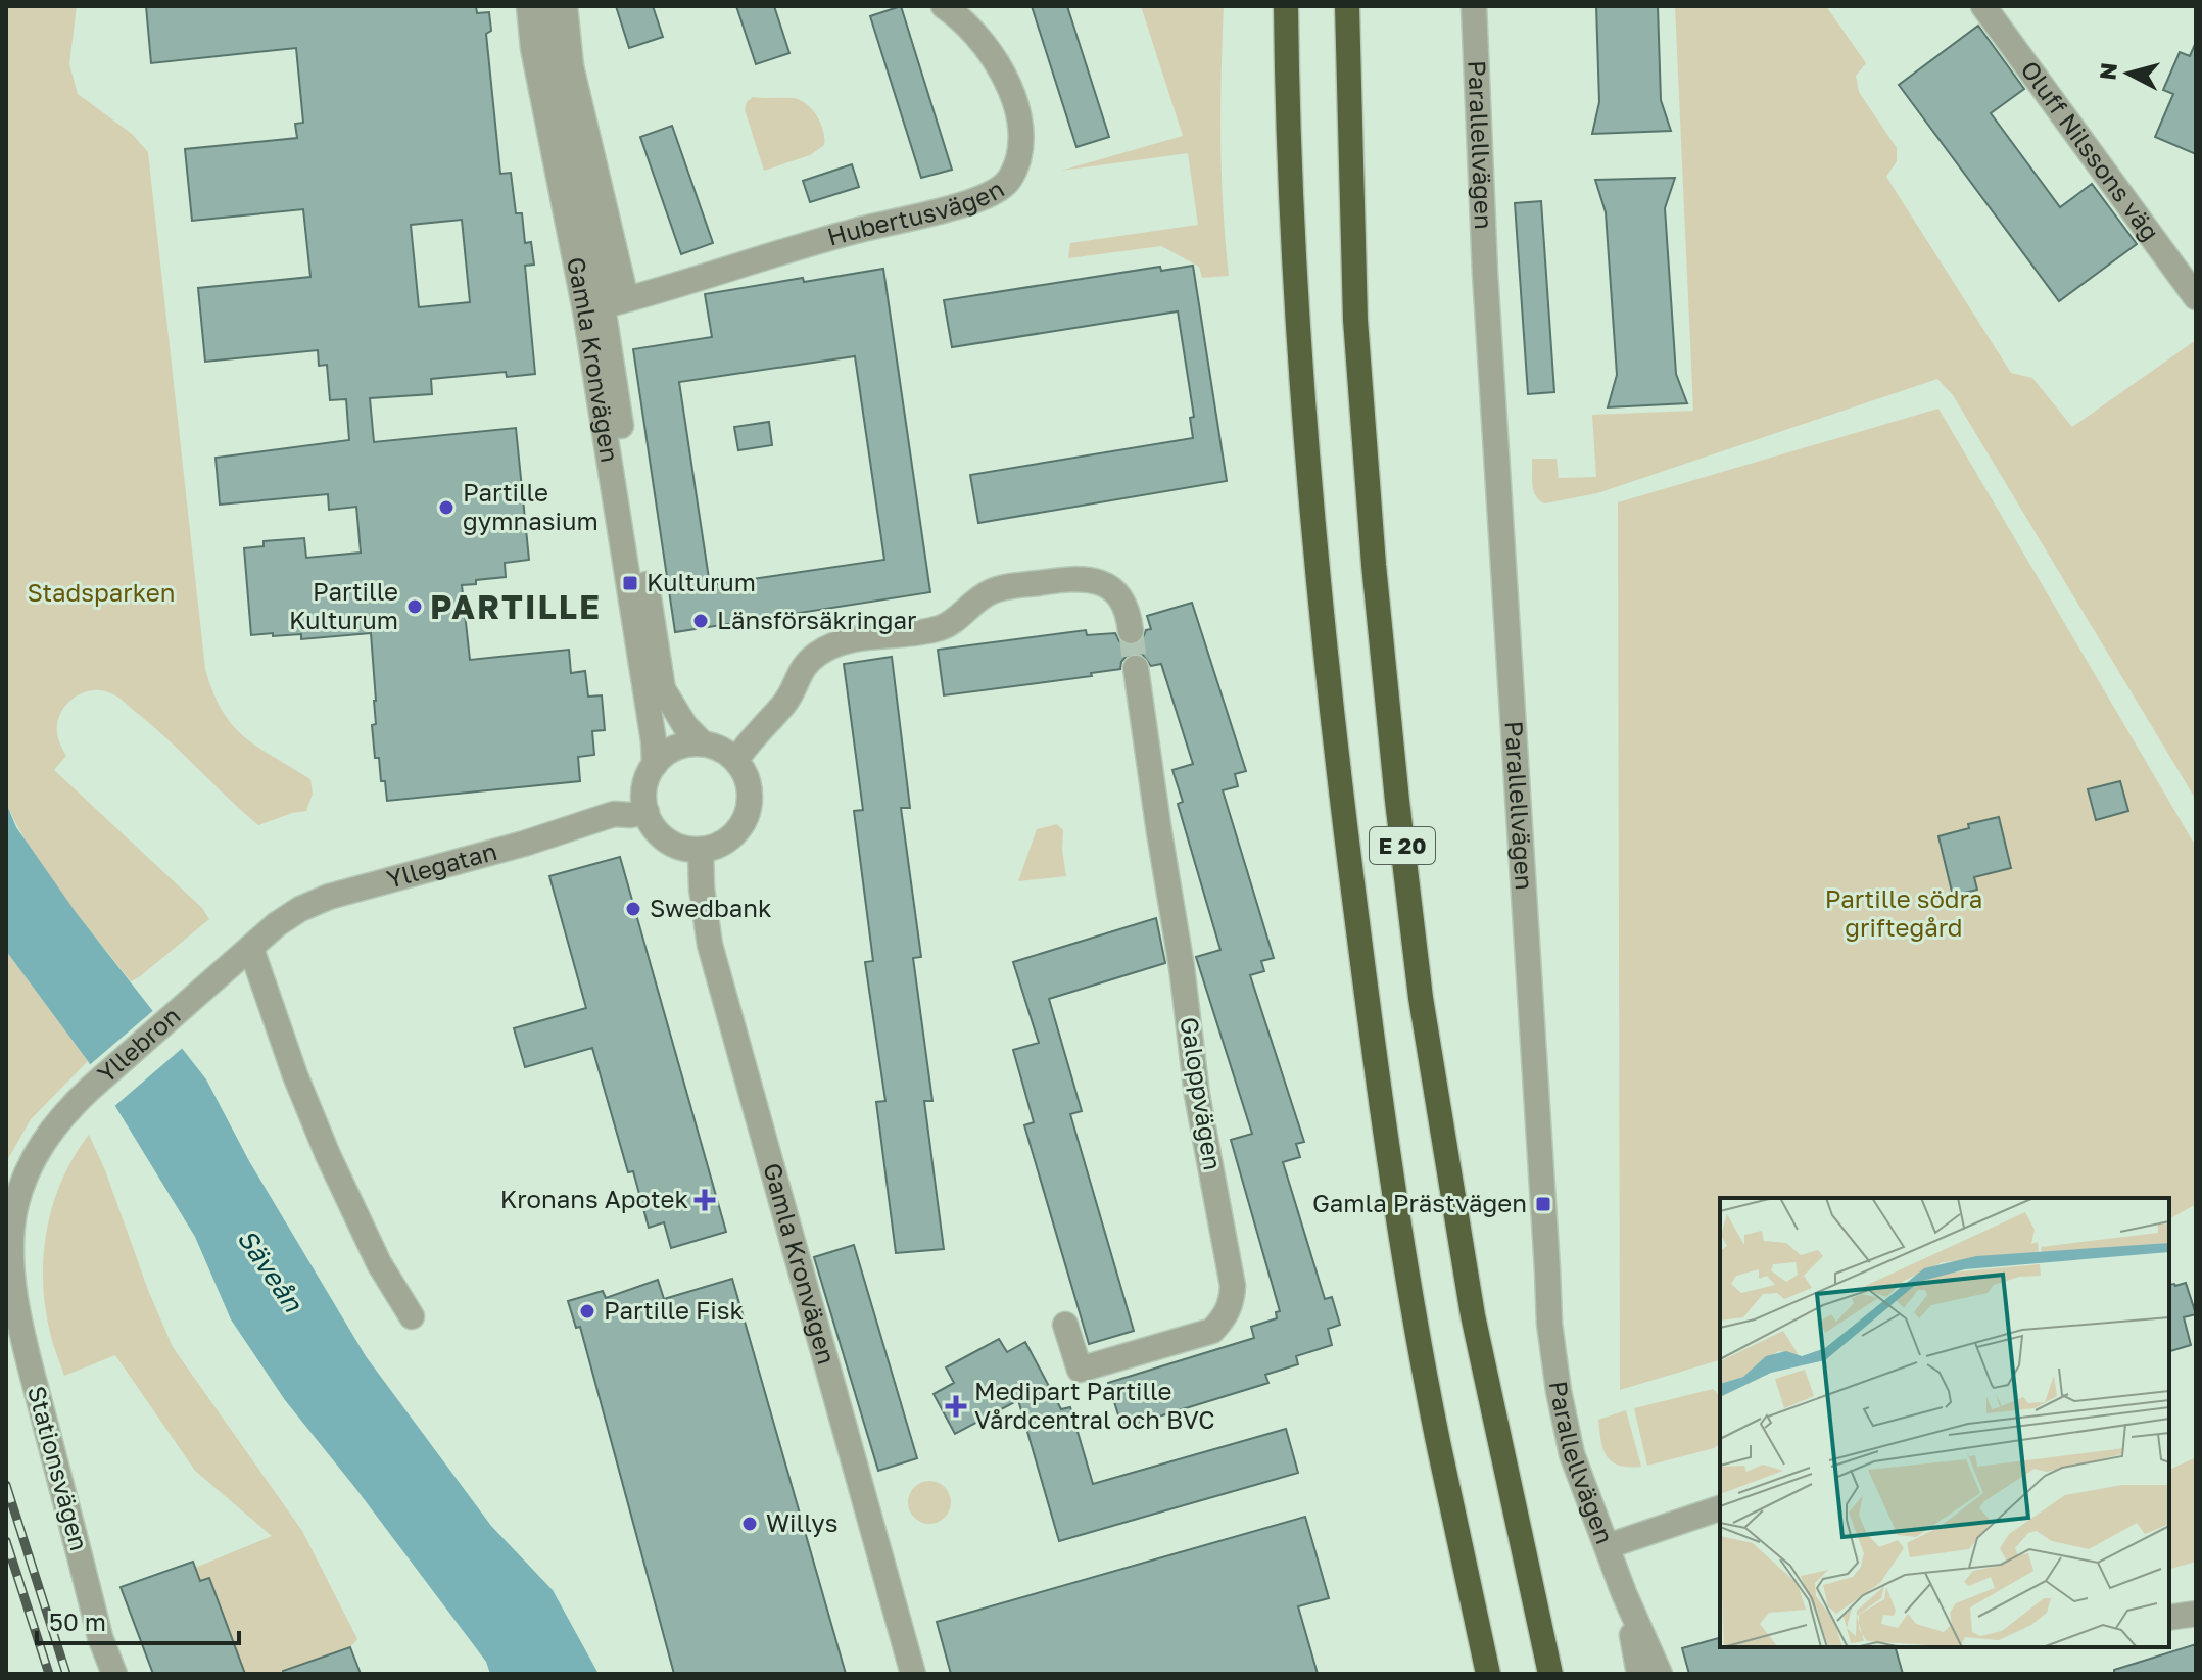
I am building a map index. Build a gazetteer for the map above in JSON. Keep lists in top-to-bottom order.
{
  "streets": {
    "highway": ["E 20"],
    "street": [
      "Parallellvägen",
      "Oluff Nilssons väg",
      "Hubertusvägen",
      "Gamla Kronvägen",
      "Yllegatan",
      "Yllebron",
      "Galoppvägen",
      "Stationsvägen"
    ]
  },
  "crossings": [
    ["Hubertusvägen", "Gamla Kronvägen"],
    ["Gamla Kronvägen", "Yllegatan"],
    ["Yllegatan", "Yllebron"],
    ["Yllebron", "Stationsvägen"]
  ],
  "districts": ["PARTILLE"],
  "water": ["Säveån"],
  "parks": ["Stadsparken", "Partille södra griftegård"],
  "places": {
    "other": [
      "Partille gymnasium",
      "Partille Kulturum",
      "Länsförsäkringar",
      "Swedbank",
      "Partille Fisk",
      "Willys"
    ],
    "transit": ["Kulturum", "Gamla Prästvägen"],
    "health": ["Kronans Apotek", "Medipart Partille Vårdcentral och BVC"]
  },
  "scale_bar": "50 m",
  "north": "left"
}
